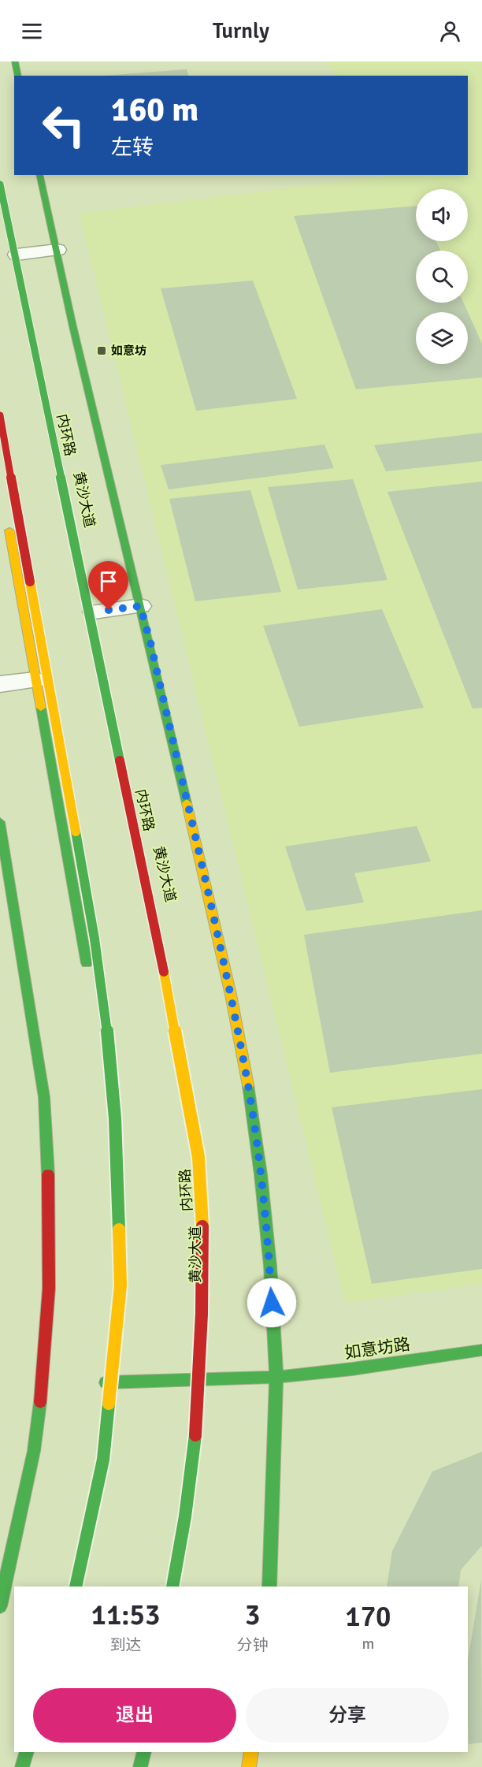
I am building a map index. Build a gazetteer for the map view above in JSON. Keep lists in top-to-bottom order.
{
  "streets": {
    "main road": ["内环路", "黄沙大道", "如意坊路"]
  },
  "crossings": [
    ["黄沙大道", "如意坊路"]
  ],
  "places": {
    "transit": ["如意坊"]
  },
  "page": {
    "header": "Turnly",
    "turn": ["160 m", "左转"],
    "eta": [
      "11:53",
      "到达",
      "3",
      "分钟",
      "170",
      "m"
    ],
    "buttons": ["退出", "分享"]
  }
}
